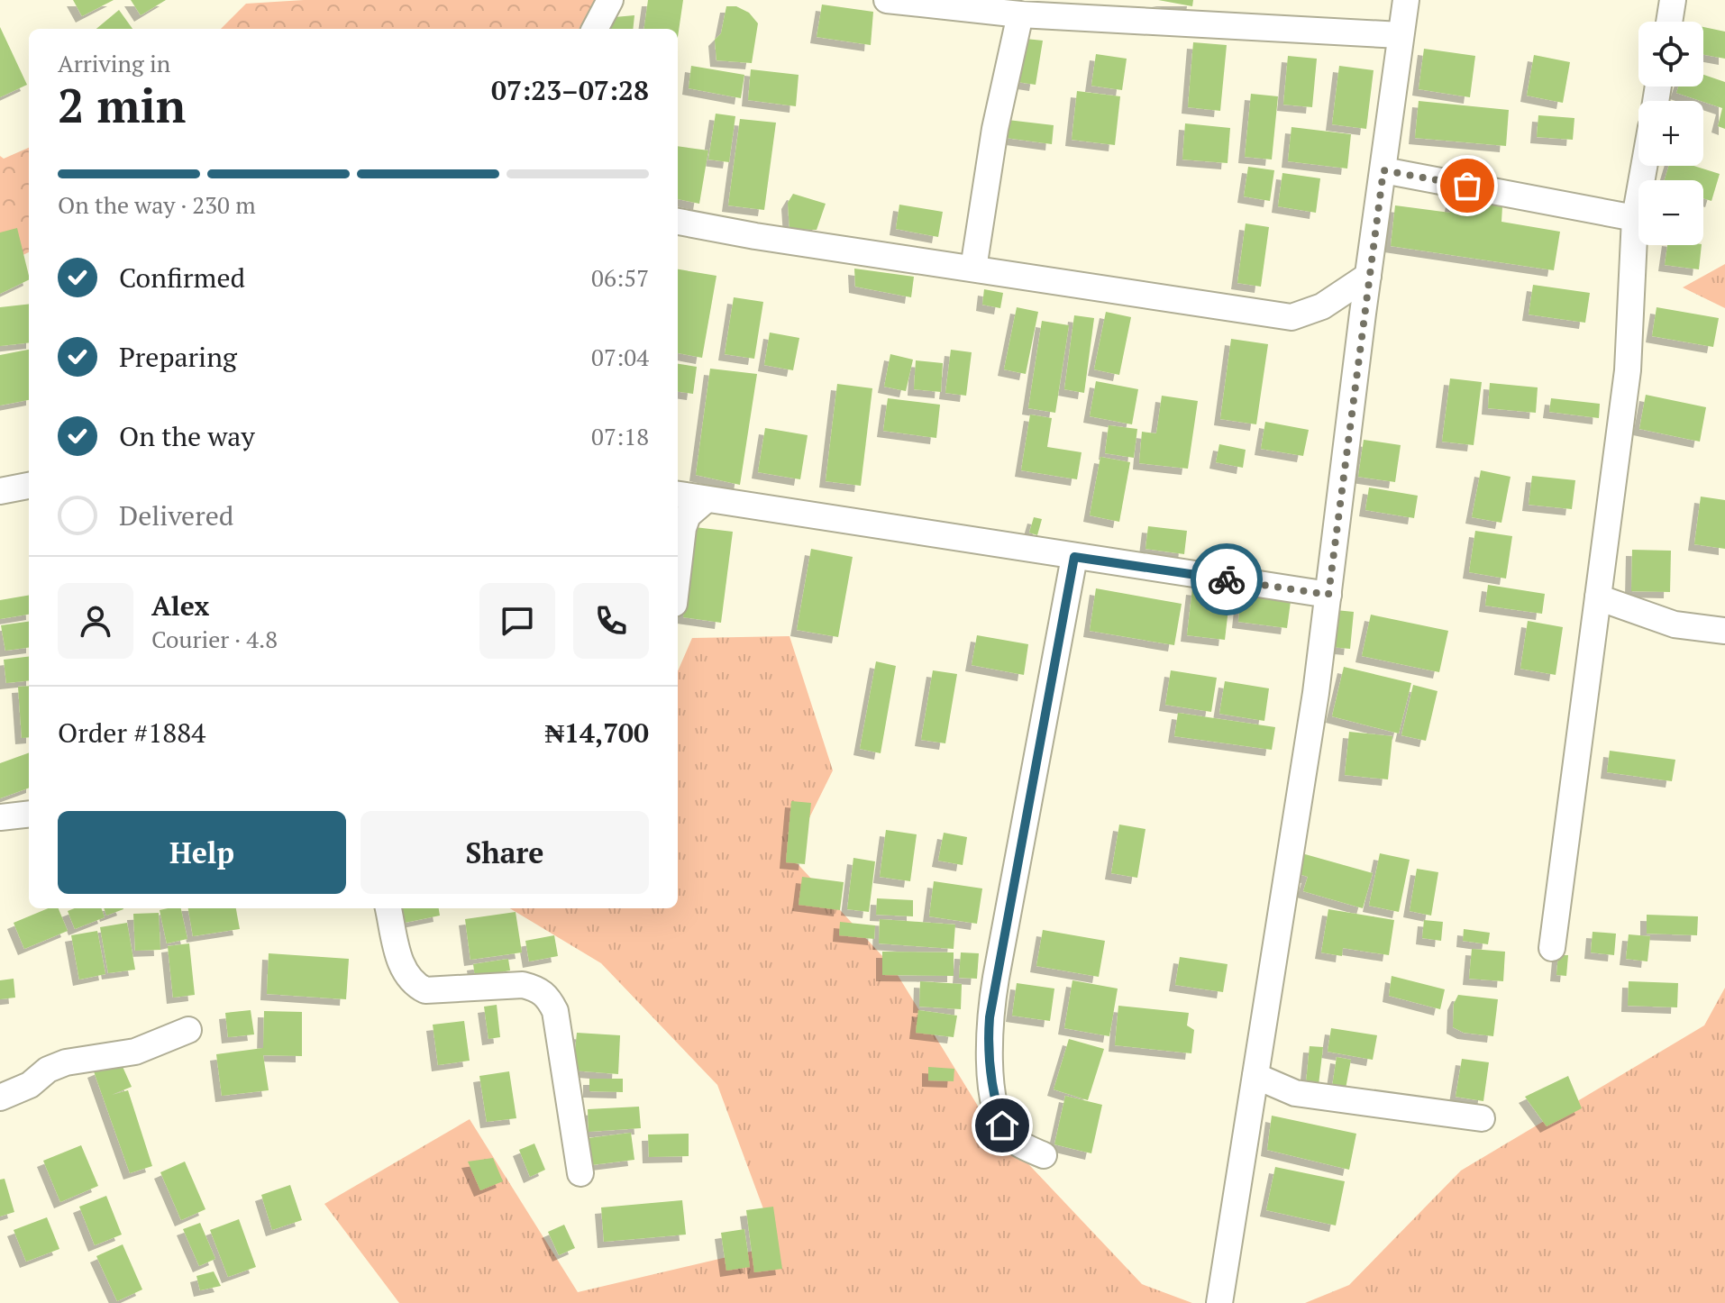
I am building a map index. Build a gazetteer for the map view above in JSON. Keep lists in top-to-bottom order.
{
  "page": {
    "map_buttons": ["+", "−"],
    "heading": ["2 min", "Arriving in", "07:23–07:28"],
    "panel": [
      "Alex",
      "Courier · 4.8",
      "Order #1884",
      "₦14,700"
    ],
    "bar": "On the way · 230 m",
    "list": [
      ["Confirmed", "06:57"],
      ["Preparing", "07:04"],
      ["On the way", "07:18"],
      "Delivered"
    ],
    "buttons": ["Help", "Share"]
  }
}
